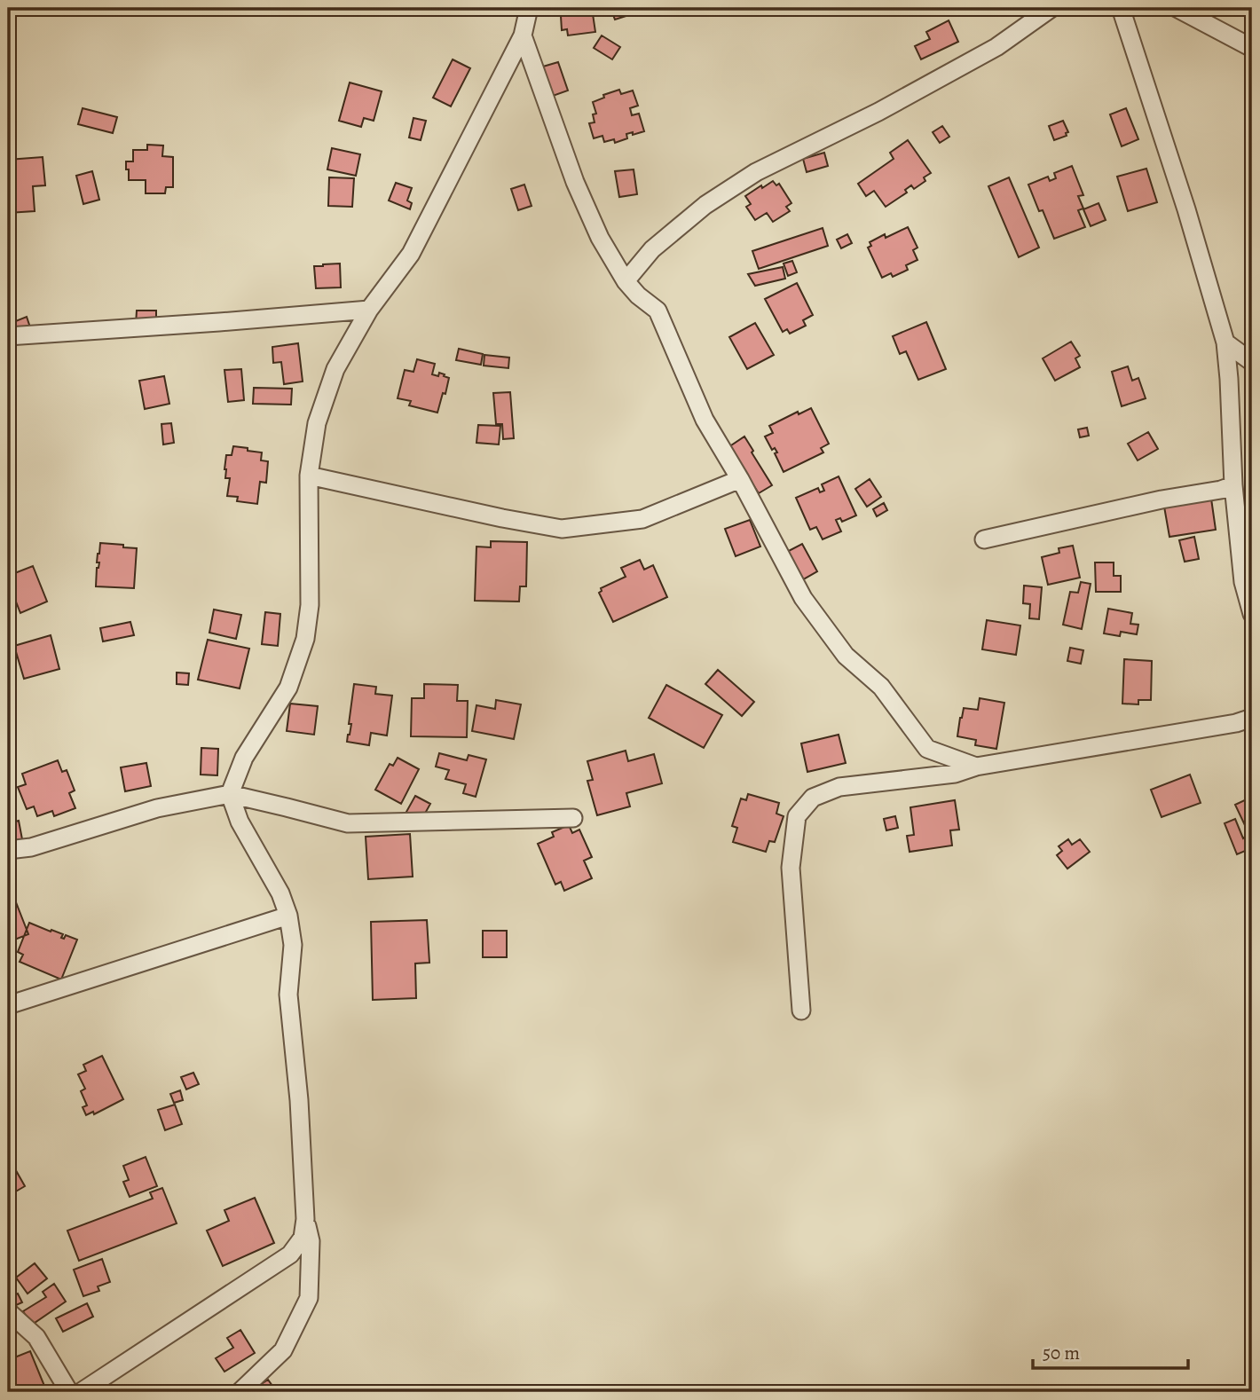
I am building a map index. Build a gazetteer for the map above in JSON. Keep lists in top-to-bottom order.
{
  "scale_bar": "50 m"
}
